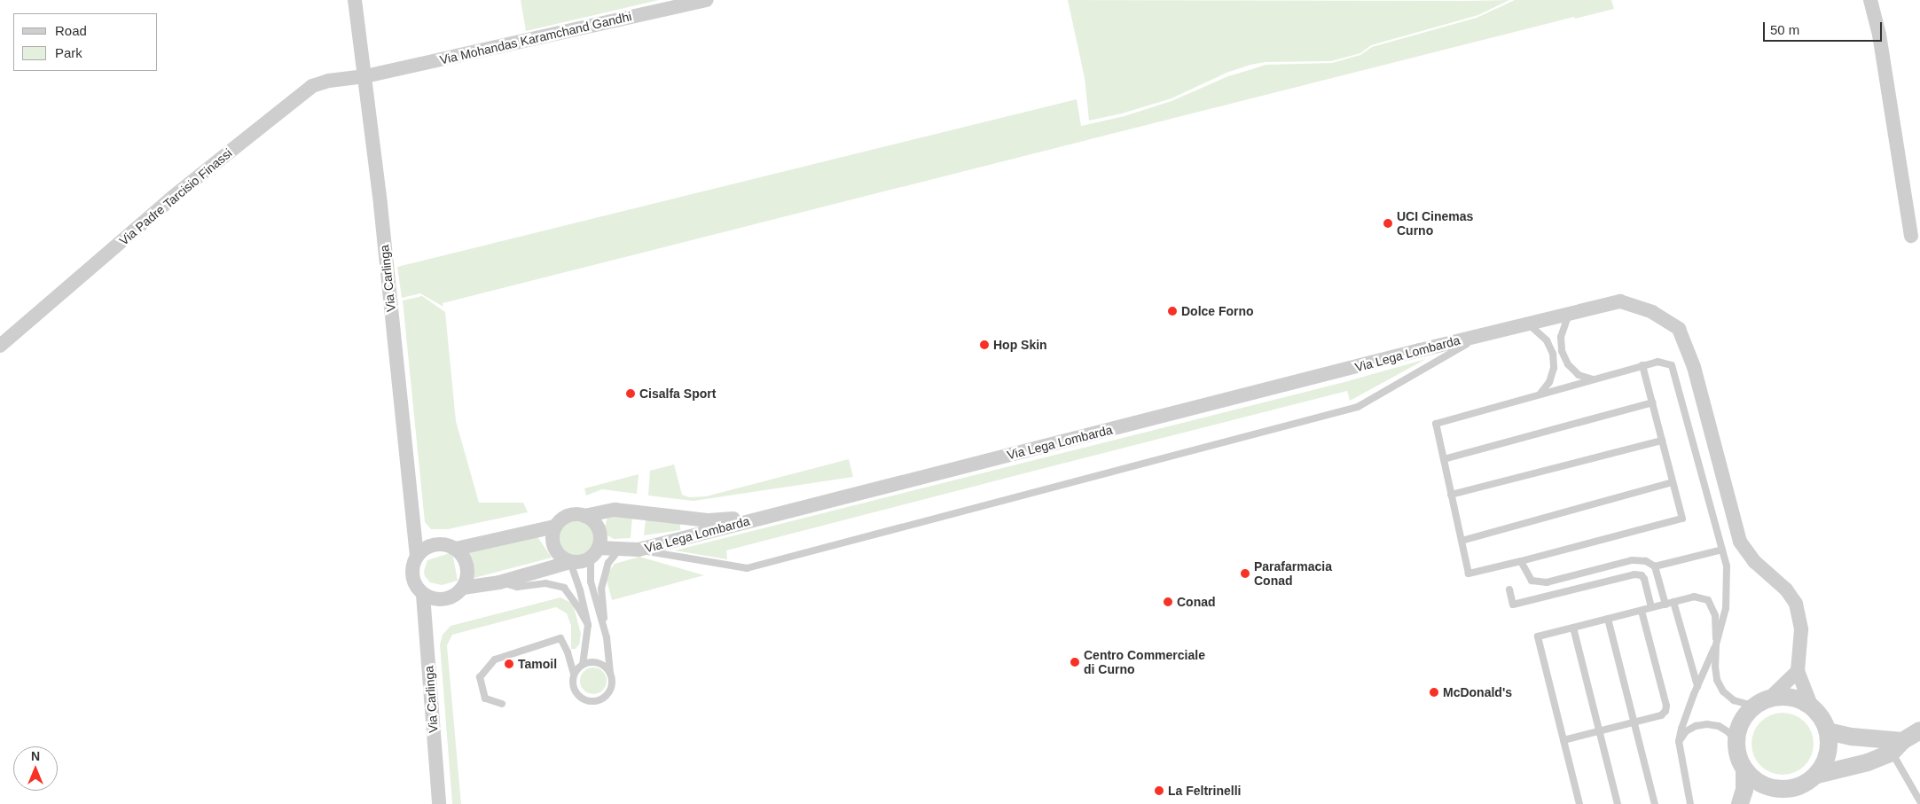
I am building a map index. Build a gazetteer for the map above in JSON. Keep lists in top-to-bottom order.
{
  "streets": {
    "street": [
      "Via Mohandas Karamchand Gandhi",
      "Via Padre Tarcisio Finassi",
      "Via Carlinga",
      "Via Lega Lombarda"
    ]
  },
  "crossings": [
    ["Via Mohandas Karamchand Gandhi", "Via Padre Tarcisio Finassi"],
    ["Via Mohandas Karamchand Gandhi", "Via Carlinga"],
    ["Via Padre Tarcisio Finassi", "Via Carlinga"],
    ["Via Carlinga", "Via Lega Lombarda"]
  ],
  "places": [
    "UCI Cinemas Curno",
    "Dolce Forno",
    "Hop Skin",
    "Cisalfa Sport",
    "Parafarmacia Conad",
    "Conad",
    "Centro Commerciale di Curno",
    "Tamoil",
    "McDonald's",
    "La Feltrinelli"
  ],
  "legend": ["Road", "Park"],
  "scale_bar": "50 m",
  "north": "top"
}
